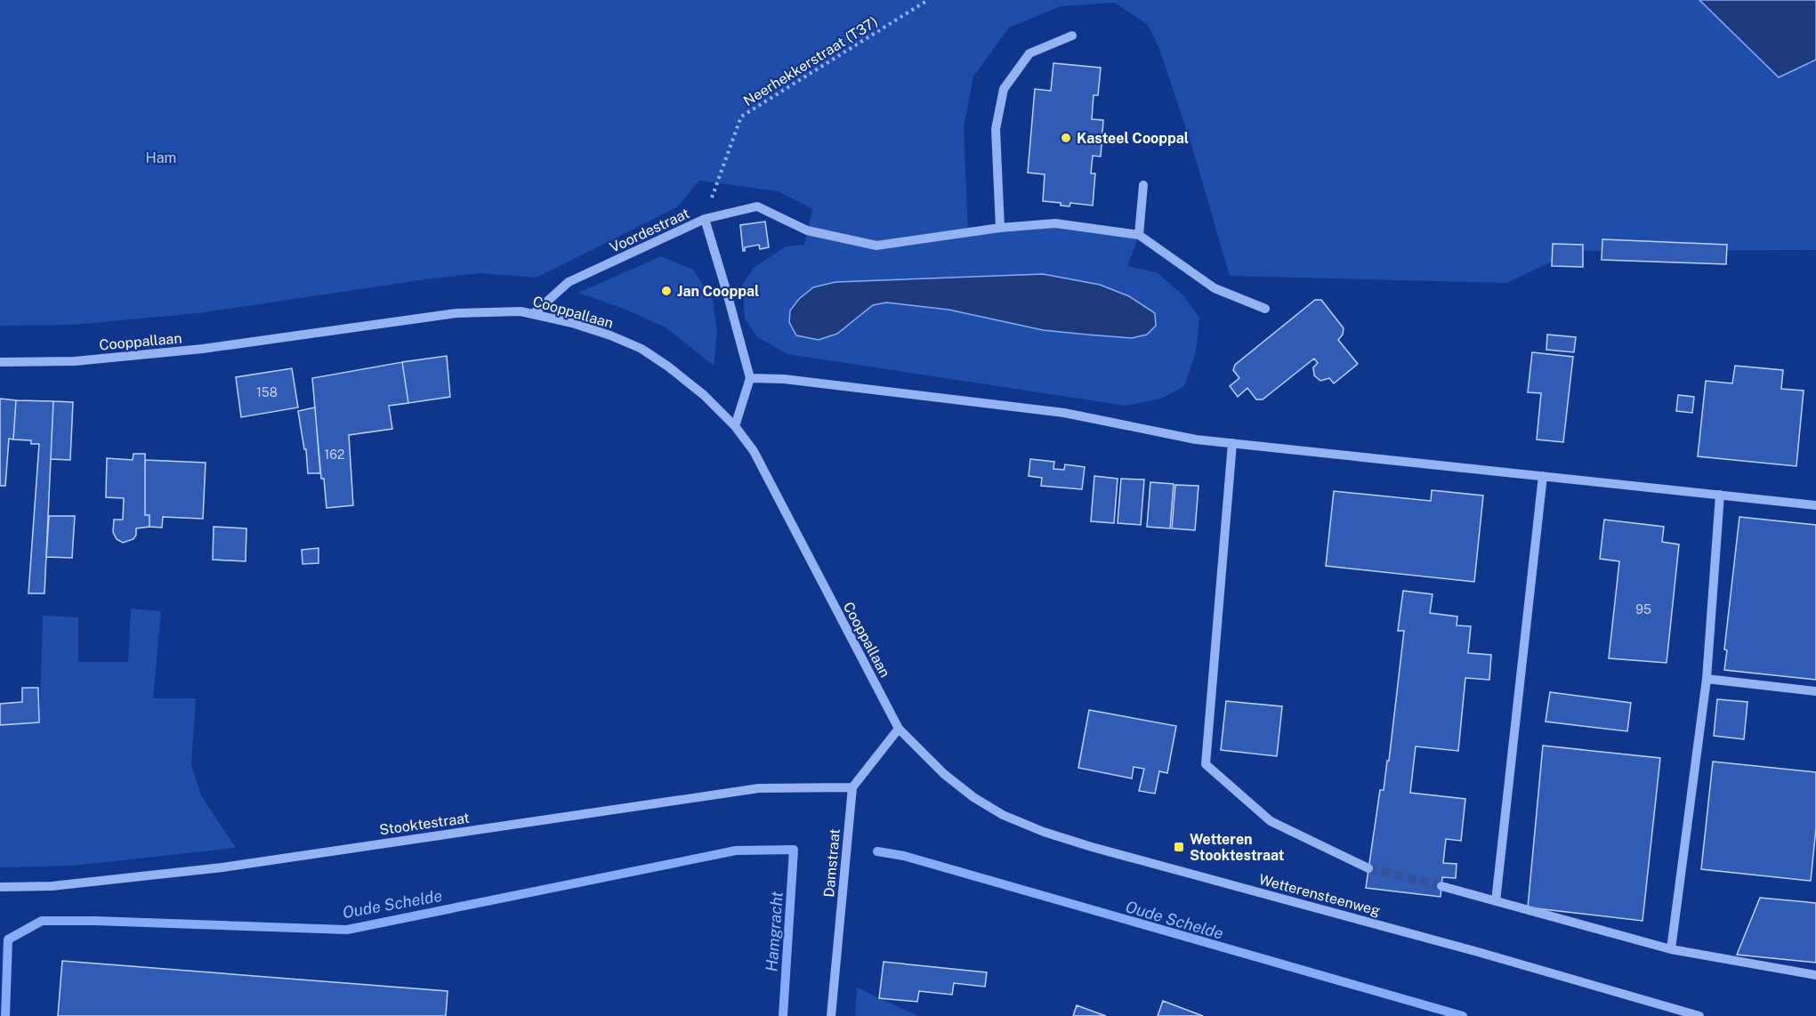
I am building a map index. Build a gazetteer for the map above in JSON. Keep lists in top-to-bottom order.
{
  "streets": {
    "street": [
      "Voordestraat",
      "Cooppallaan",
      "Stooktestraat",
      "Damstraat",
      "Wetterensteenweg"
    ],
    "path": ["Neerhekkerstraat (T37)"]
  },
  "crossings": [
    ["Neerhekkerstraat (T37)", "Voordestraat"],
    ["Voordestraat", "Cooppallaan"],
    ["Cooppallaan", "Wetterensteenweg"],
    ["Stooktestraat", "Damstraat"]
  ],
  "water": ["Oude Schelde", "Hamgracht"],
  "parks": ["Ham"],
  "places": {
    "other": ["Kasteel Cooppal", "Jan Cooppal"],
    "transit": ["Wetteren Stooktestraat"]
  },
  "house_numbers": ["158", "162", "95"]
}
